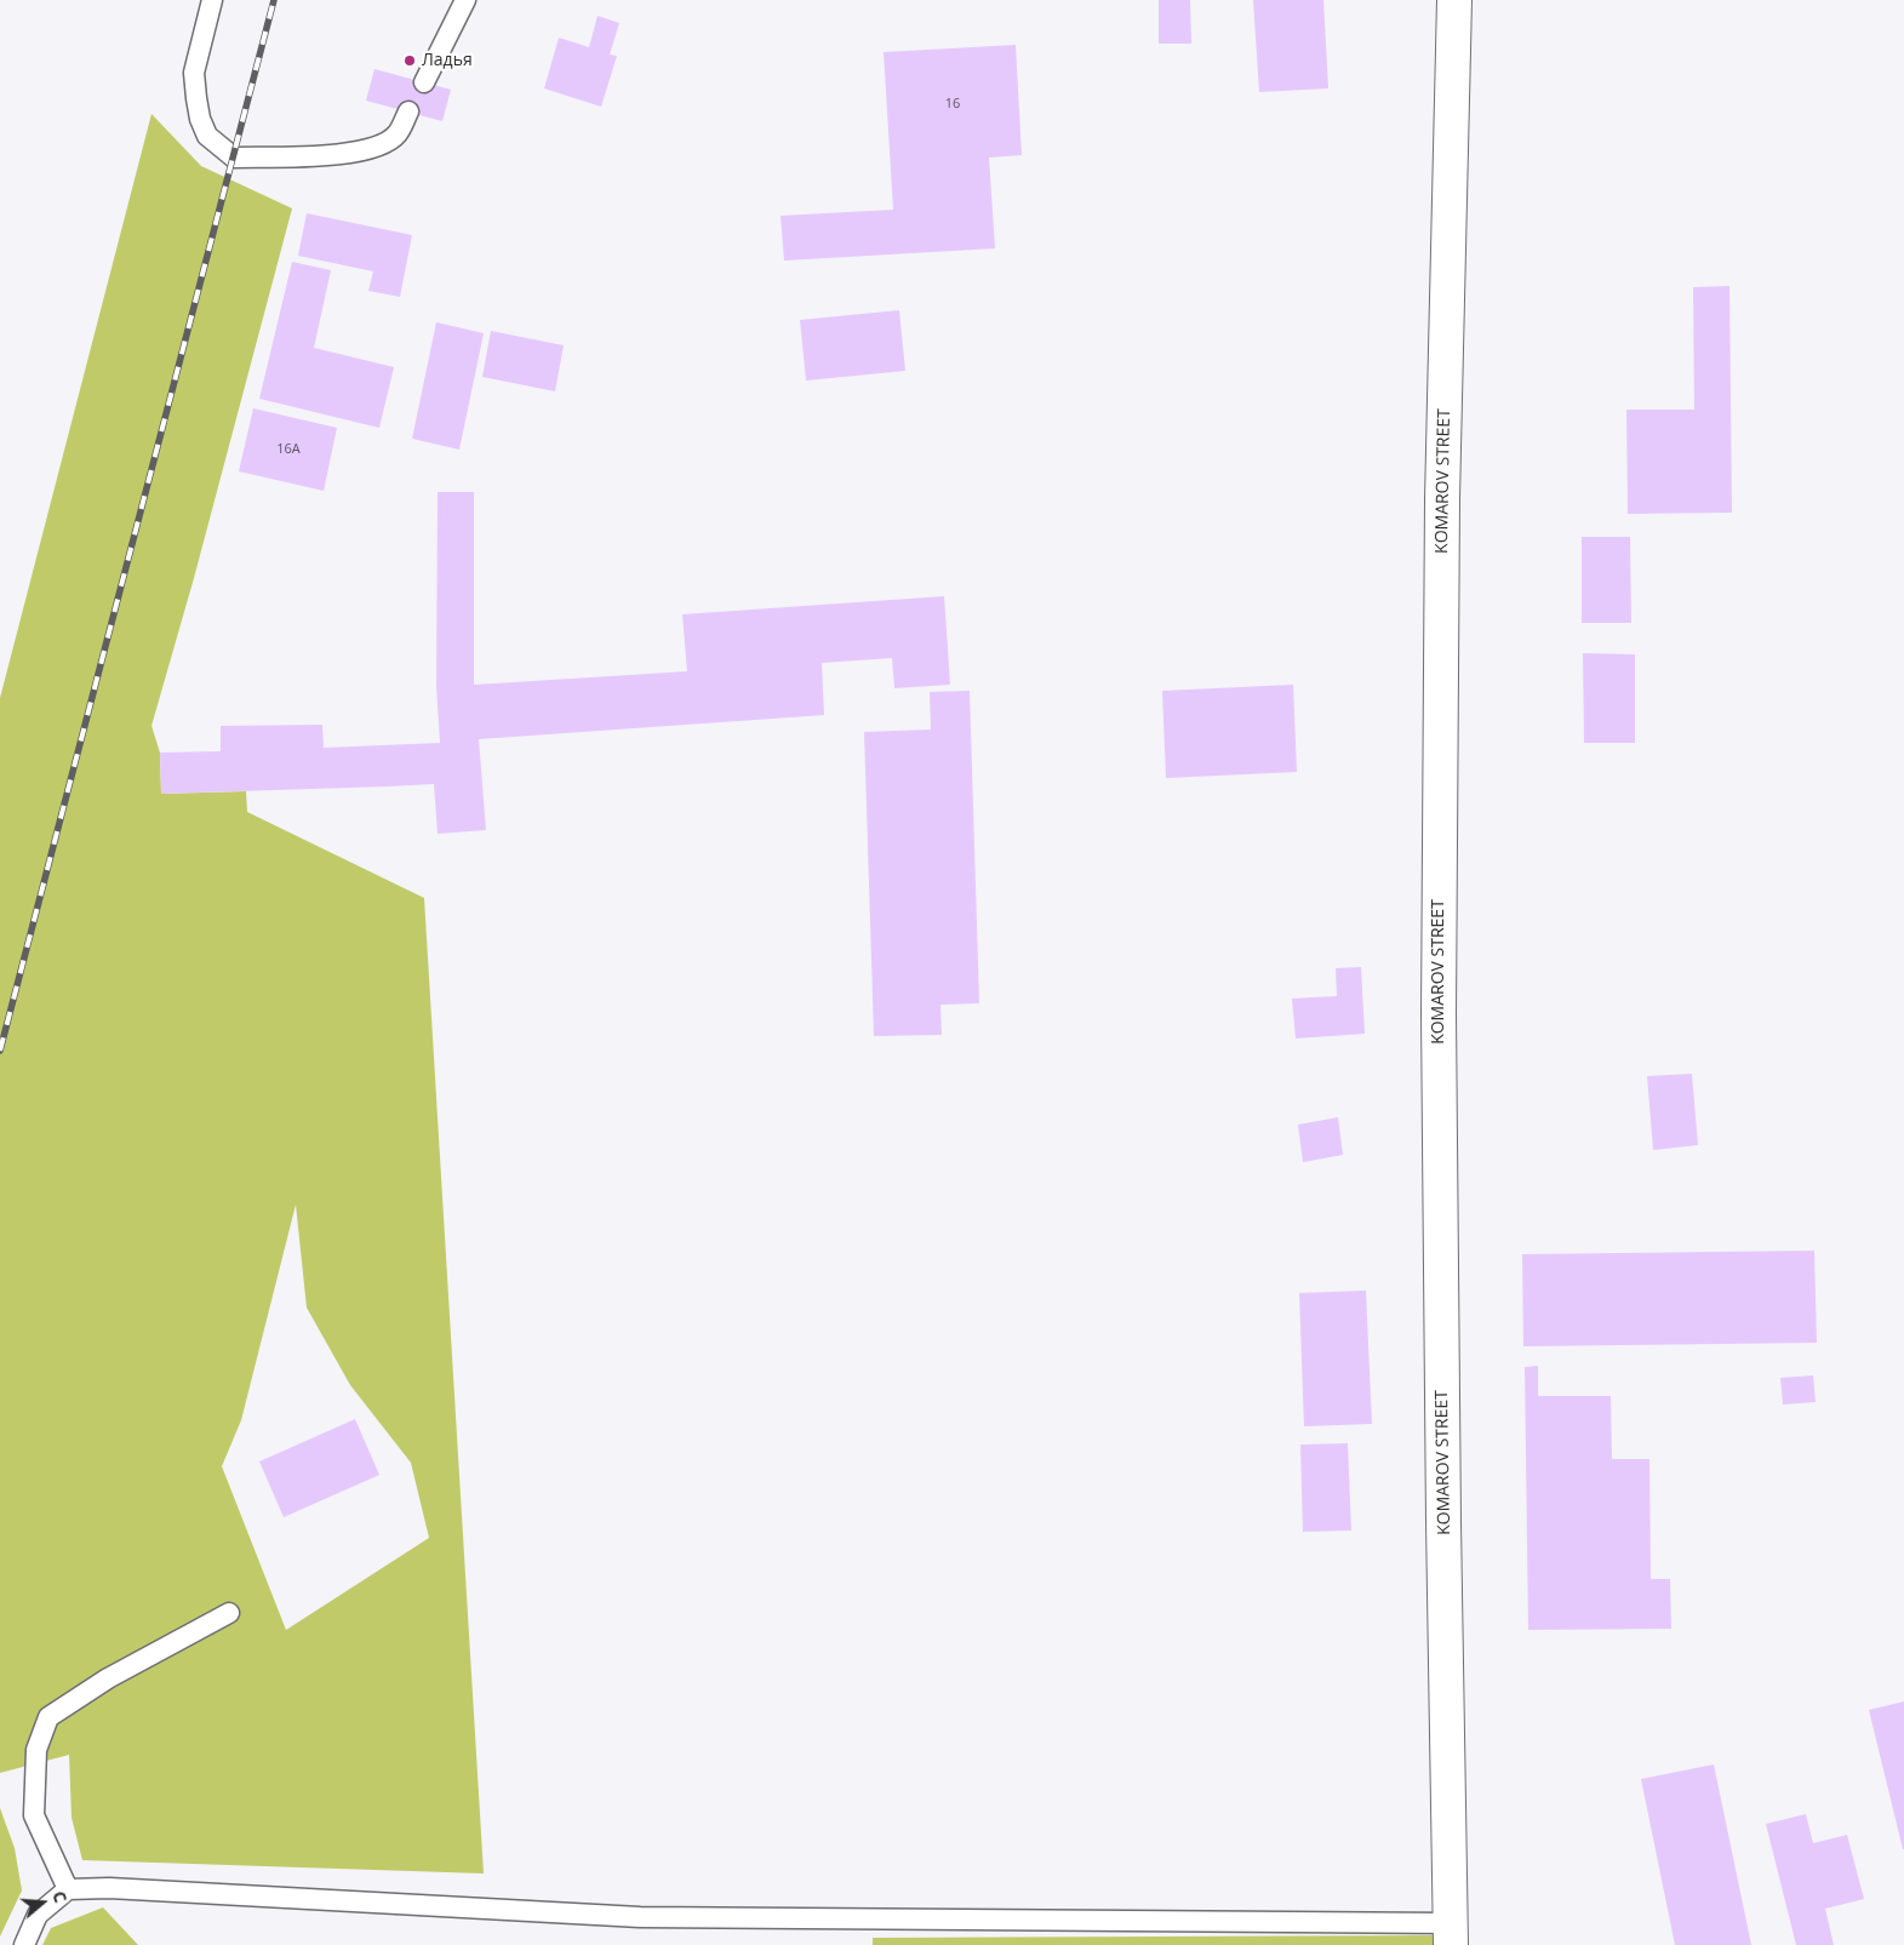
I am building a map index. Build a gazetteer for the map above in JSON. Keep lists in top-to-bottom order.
{
  "streets": {
    "street": ["KOMAROV STREET"]
  },
  "places": ["Ладья"],
  "house_numbers": ["16", "16А"],
  "north": "right"
}
